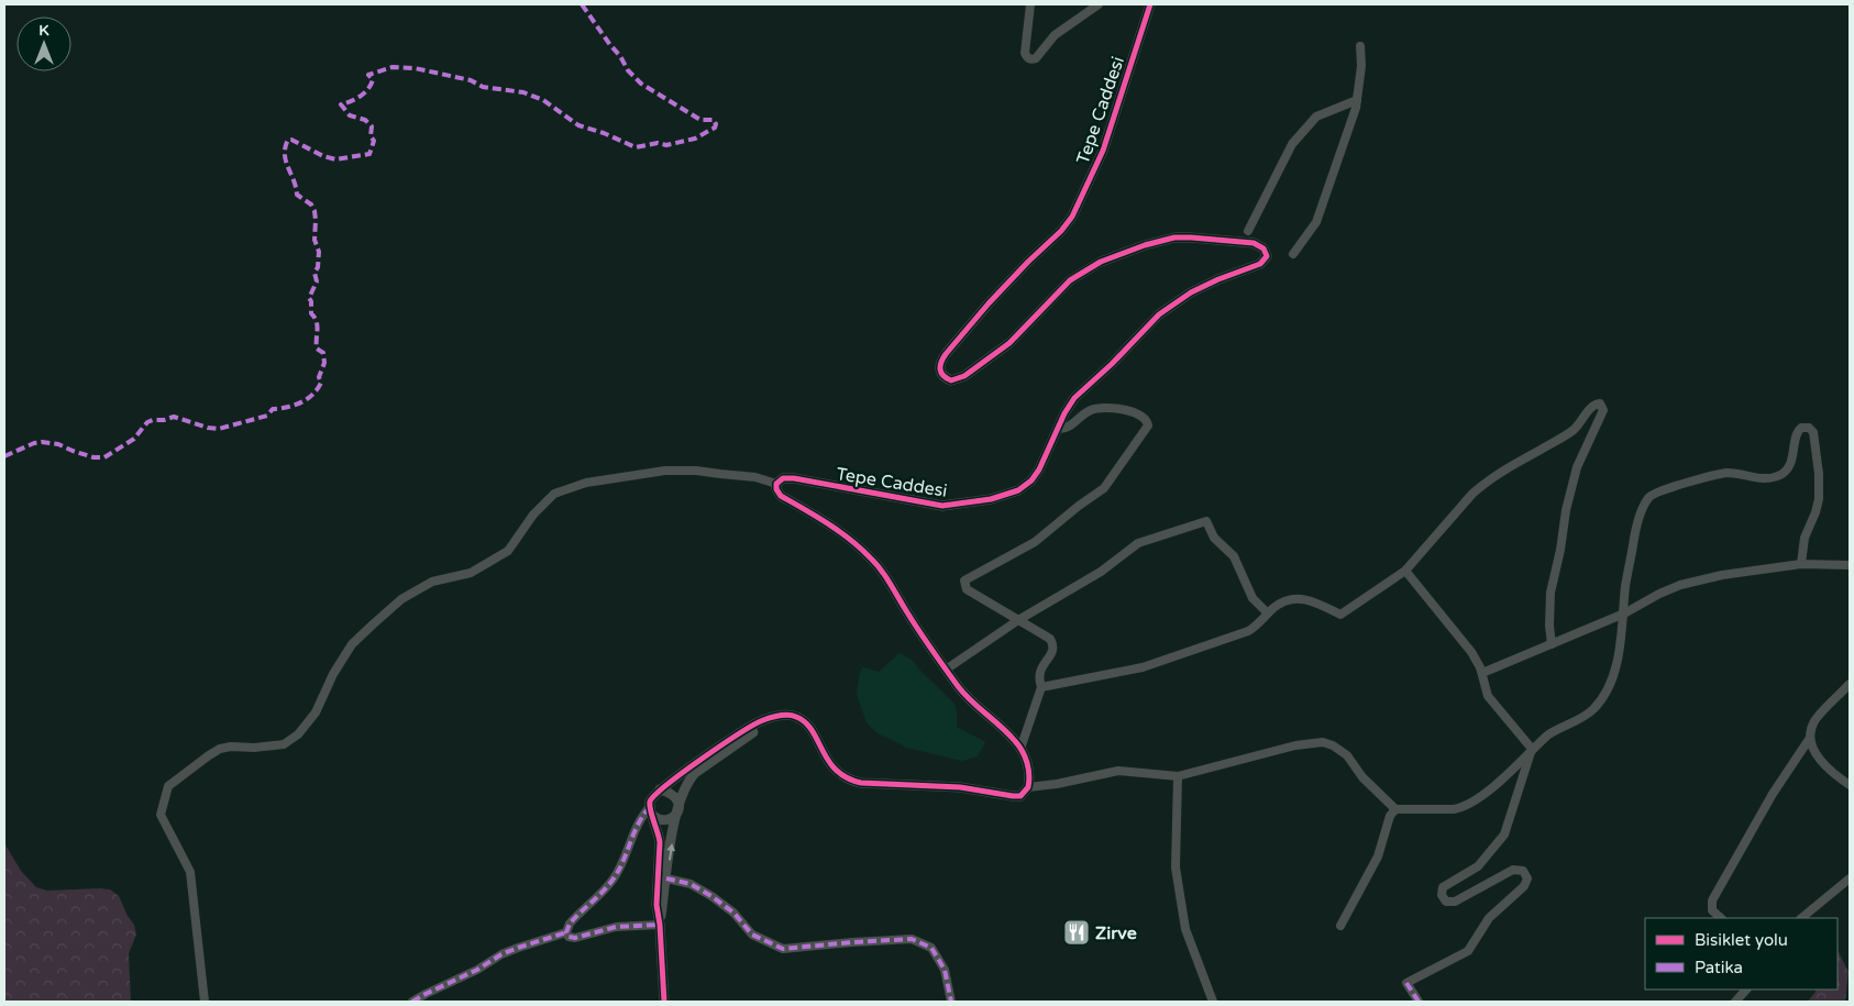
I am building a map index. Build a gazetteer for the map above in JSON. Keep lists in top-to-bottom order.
{
  "streets": {
    "street": ["Tepe Caddesi"]
  },
  "places": {
    "restaurant": ["Zirve"]
  },
  "legend": ["Bisiklet yolu", "Patika"],
  "north": "top"
}
